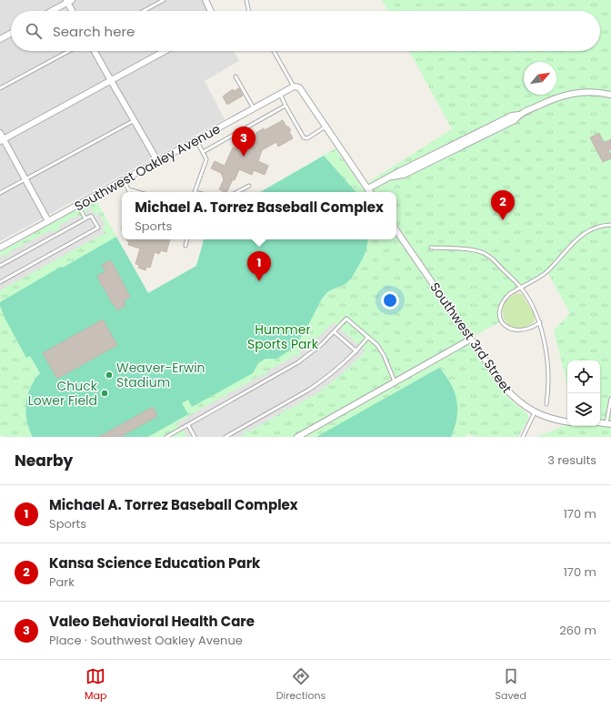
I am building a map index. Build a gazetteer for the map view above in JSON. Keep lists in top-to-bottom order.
{
  "streets": {
    "street": ["Southwest Oakley Avenue", "Southwest 3rd Street"]
  },
  "parks": ["Hummer Sports Park"],
  "places": ["Weaver-Erwin Stadium", "Chuck Lower Field"],
  "north": "top right",
  "page": {
    "search": "Search here",
    "pins": ["3", "2", "1"],
    "popup": ["Michael A. Torrez Baseball Complex", "Sports"],
    "heading": ["Nearby", "3 results"],
    "list": [
      {
        "mark": "1",
        "name": "Michael A. Torrez Baseball Complex",
        "note": "Sports",
        "value": "170 m"
      },
      {
        "mark": "2",
        "name": "Kansa Science Education Park",
        "note": "Park",
        "value": "170 m"
      },
      {
        "mark": "3",
        "name": "Valeo Behavioral Health Care",
        "note": "Place · Southwest Oakley Avenue",
        "value": "260 m"
      }
    ],
    "nav": ["Map", "Directions", "Saved"]
  }
}
